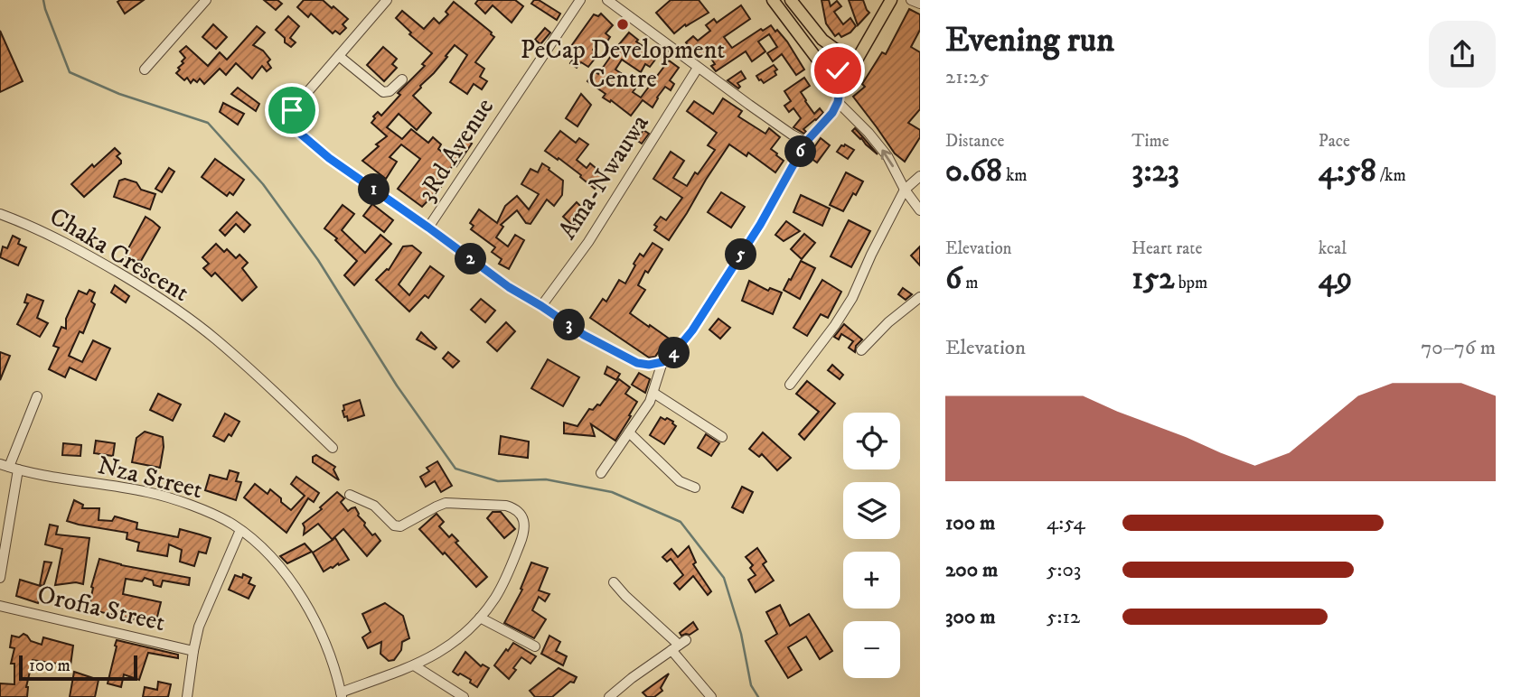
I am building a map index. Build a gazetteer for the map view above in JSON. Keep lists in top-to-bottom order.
{
  "streets": {
    "street": [
      "3Rd Avenue",
      "Ama-Nwauwa",
      "Chaka Crescent",
      "Nza Street",
      "Orofia Street"
    ]
  },
  "crossings": [
    ["Nza Street", "Orofia Street"]
  ],
  "places": ["PeCap Development Centre"],
  "scale_bar": "100 m",
  "page": {
    "heading": ["Evening run", "21:25"],
    "stats": [
      ["Distance", "0.68 km"],
      ["Time", "3:23"],
      ["Pace", "4:58 /km"],
      ["Elevation", "6 m"],
      ["Heart rate", "152 bpm"],
      ["kcal", "49"]
    ],
    "pins": [
      "6",
      "1",
      "5",
      "2",
      "3",
      "4"
    ],
    "chart": ["Elevation", "70–76 m"],
    "map_buttons": ["+", "−"],
    "list": [
      {
        "name": "100 m",
        "note": "4:54"
      },
      {
        "name": "200 m",
        "note": "5:03"
      },
      {
        "name": "300 m",
        "note": "5:12"
      }
    ],
    "scale": "100 m"
  }
}
